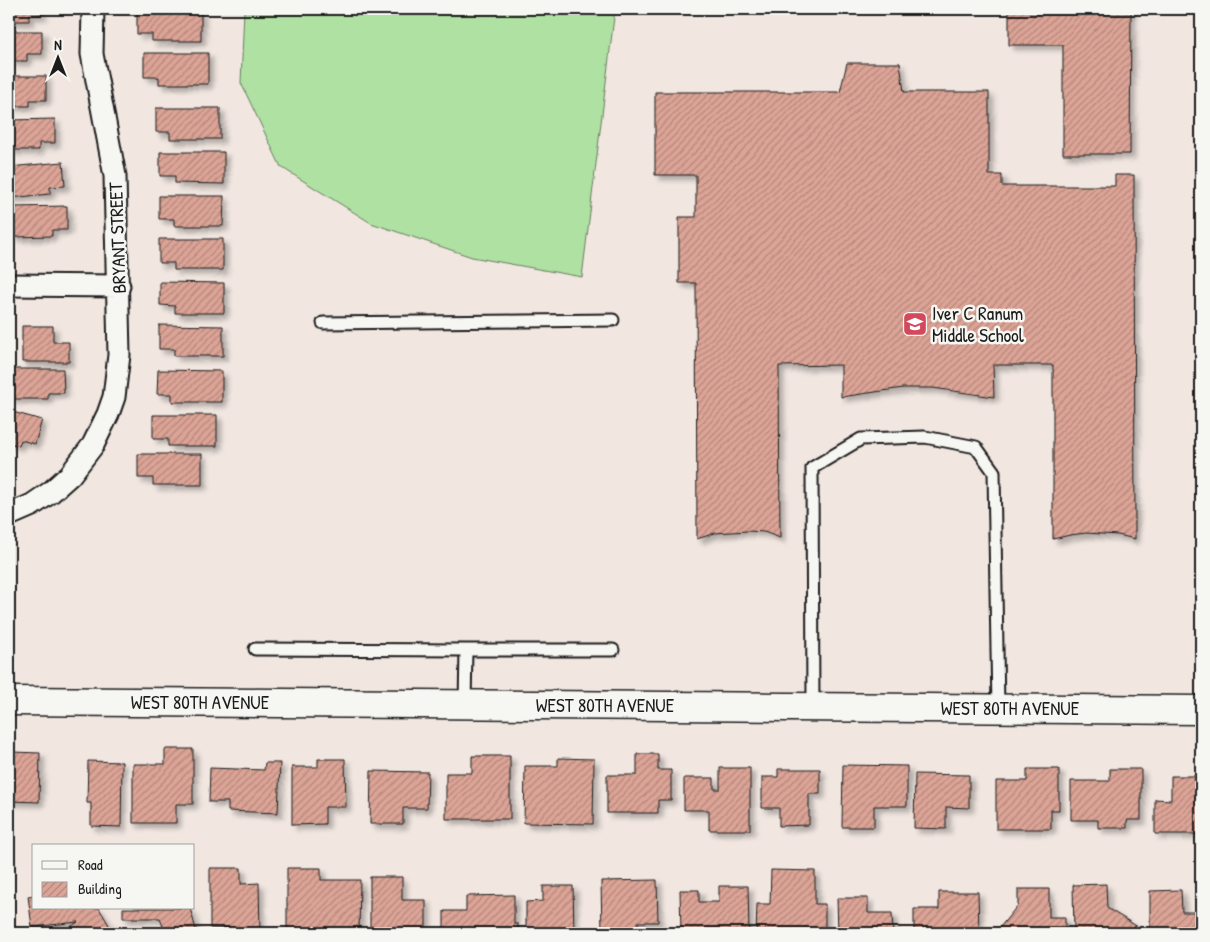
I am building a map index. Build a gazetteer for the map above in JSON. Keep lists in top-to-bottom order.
{
  "streets": {
    "street": ["BRYANT STREET", "WEST 80TH AVENUE"]
  },
  "places": {
    "school or university": ["Iver C Ranum Middle School"]
  },
  "legend": ["Road", "Building"],
  "north": "top"
}
